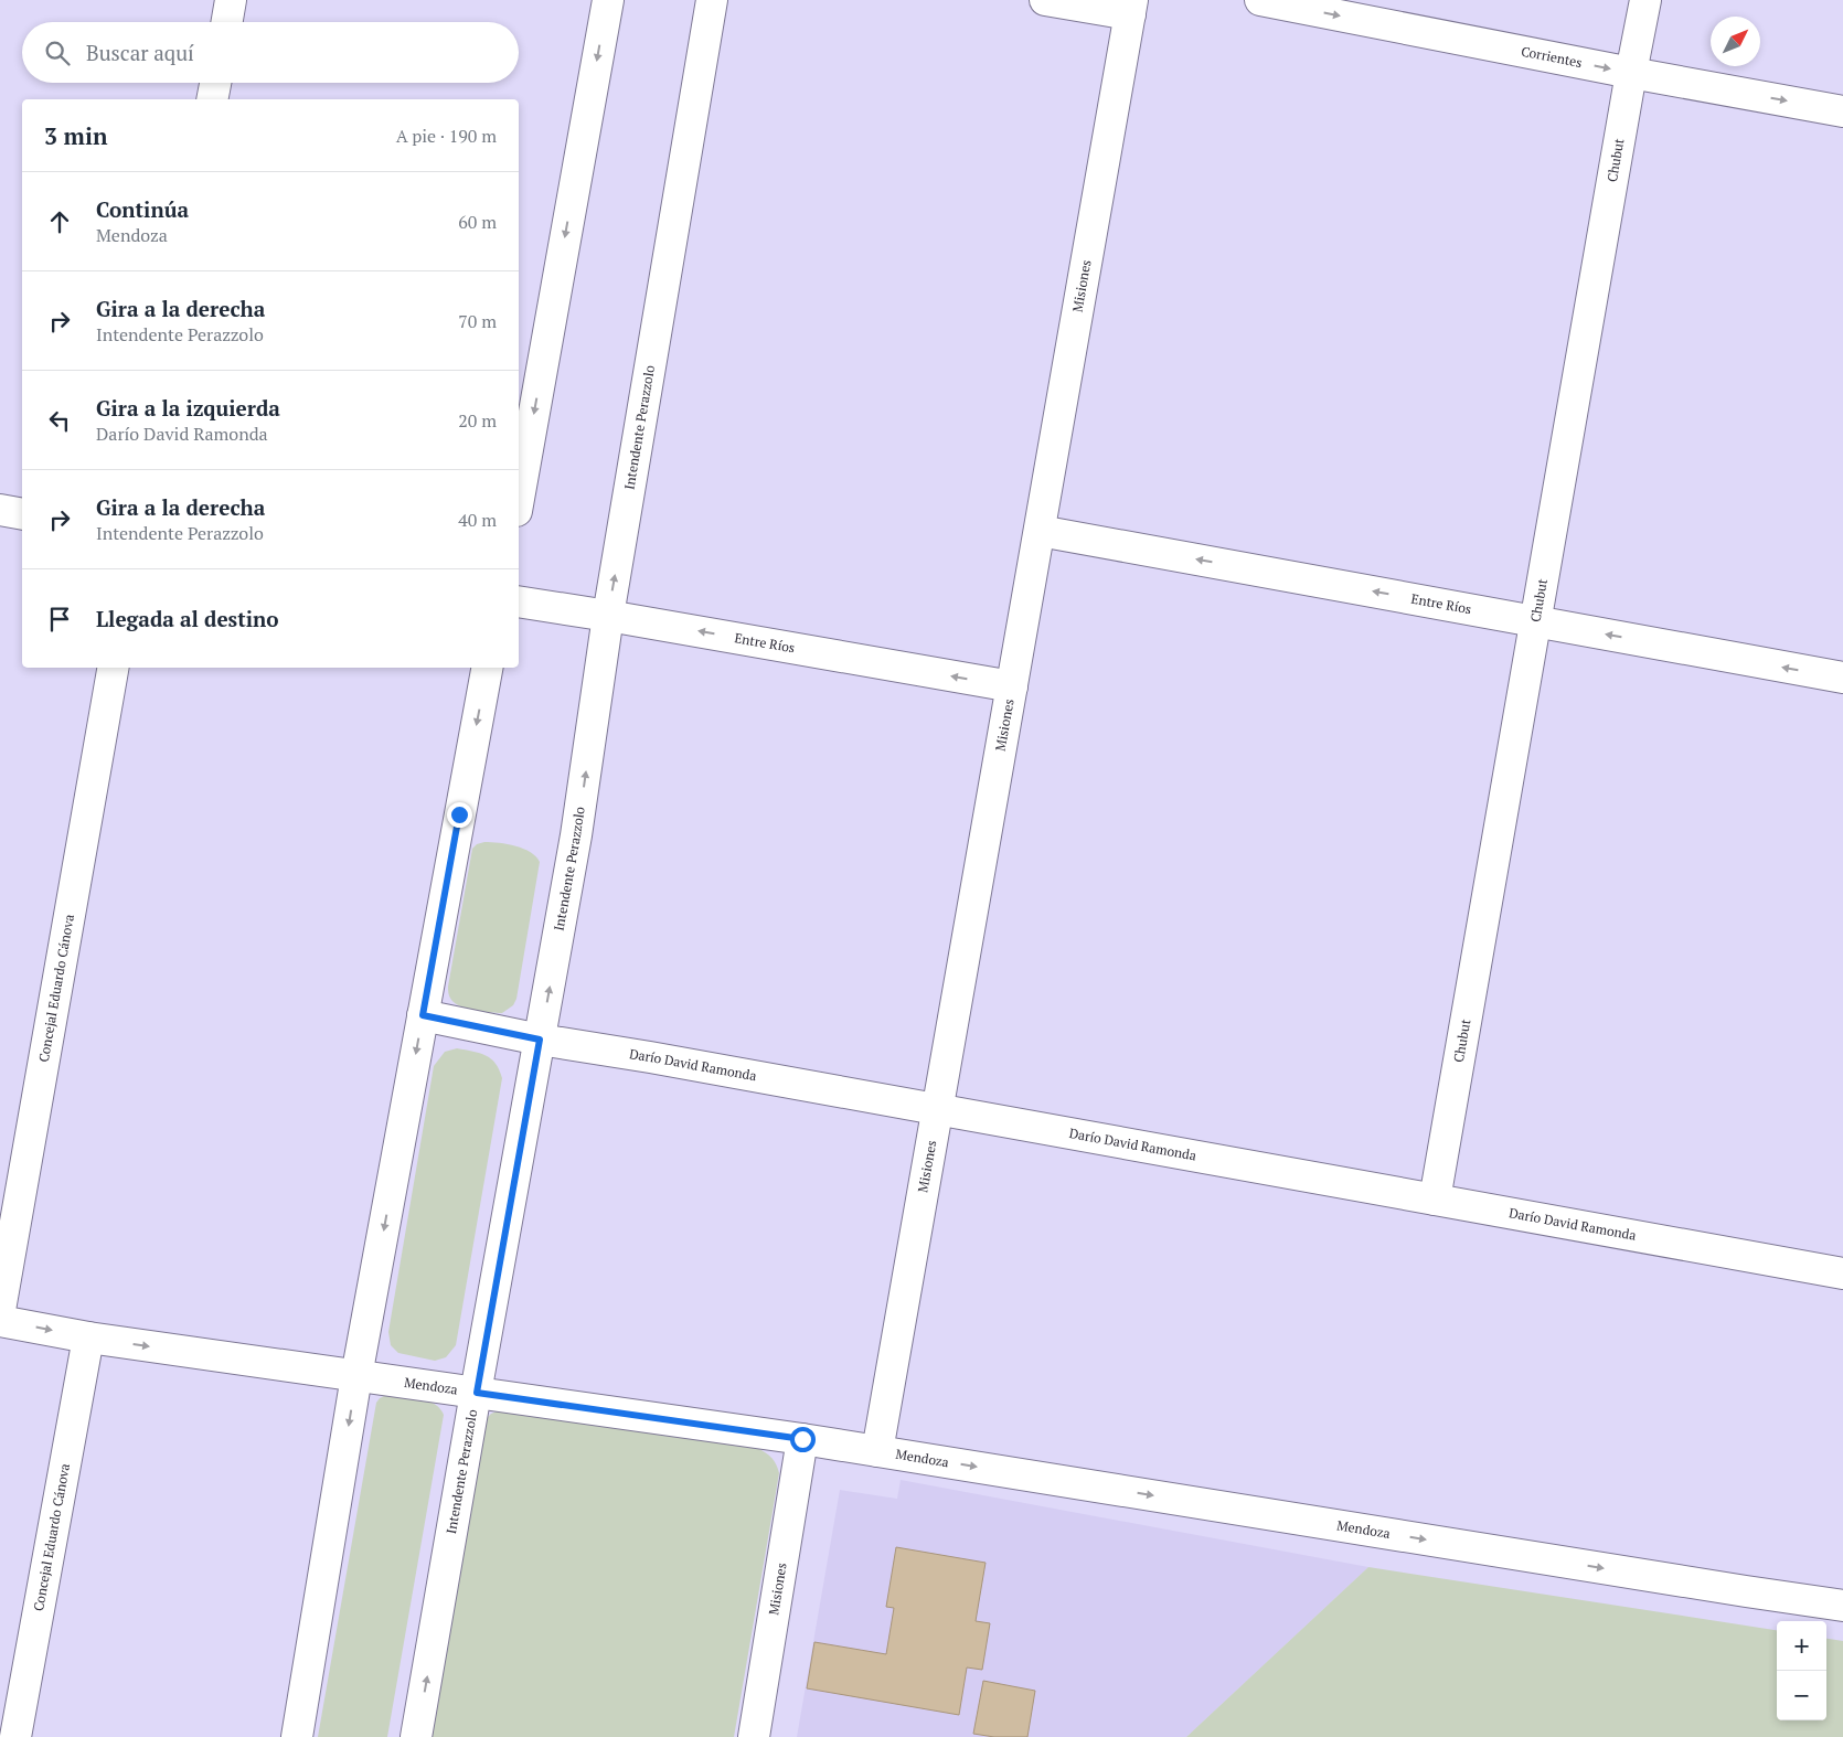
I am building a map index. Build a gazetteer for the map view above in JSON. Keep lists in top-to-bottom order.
{
  "streets": {
    "street": [
      "Corrientes",
      "Chubut",
      "Misiones",
      "Intendente Perazzolo",
      "Entre Ríos",
      "Concejal Eduardo Cánova",
      "Darío David Ramonda",
      "Mendoza"
    ]
  },
  "crossings": [
    ["Corrientes", "Chubut"],
    ["Chubut", "Entre Ríos"],
    ["Chubut", "Darío David Ramonda"],
    ["Misiones", "Entre Ríos"],
    ["Misiones", "Darío David Ramonda"],
    ["Misiones", "Mendoza"],
    ["Intendente Perazzolo", "Entre Ríos"],
    ["Intendente Perazzolo", "Darío David Ramonda"],
    ["Intendente Perazzolo", "Mendoza"],
    ["Concejal Eduardo Cánova", "Mendoza"]
  ],
  "one_way": ["Corrientes", "Entre Ríos", "Mendoza"],
  "north": "top right",
  "page": {
    "search": "Buscar aquí",
    "heading": ["3 min", "A pie · 190 m"],
    "list": [
      ["Continúa", "Mendoza", "60 m"],
      ["Gira a la derecha", "Intendente Perazzolo", "70 m"],
      ["Gira a la izquierda", "Darío David Ramonda", "20 m"],
      ["Gira a la derecha", "Intendente Perazzolo", "40 m"],
      "Llegada al destino"
    ],
    "map_buttons": ["+", "−"]
  }
}
